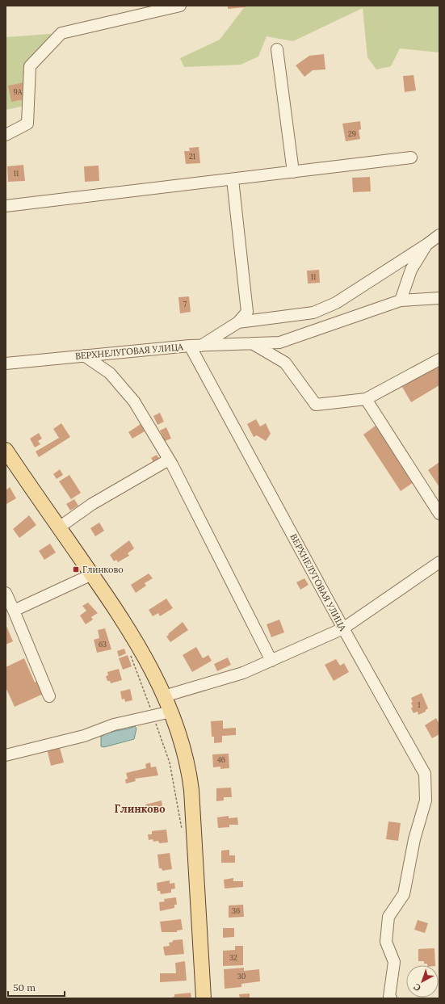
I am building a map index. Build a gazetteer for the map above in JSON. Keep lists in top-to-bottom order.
{
  "streets": {
    "street": ["ВЕРХНЕЛУГОВАЯ УЛИЦА"]
  },
  "districts": ["Глинково"],
  "places": {
    "transit": ["Глинково"]
  },
  "house_numbers": [
    "9А",
    "29",
    "21",
    "11",
    "11",
    "7",
    "63",
    "1",
    "46",
    "36",
    "32",
    "30"
  ],
  "scale_bar": "50 m",
  "north": "bottom left"
}
